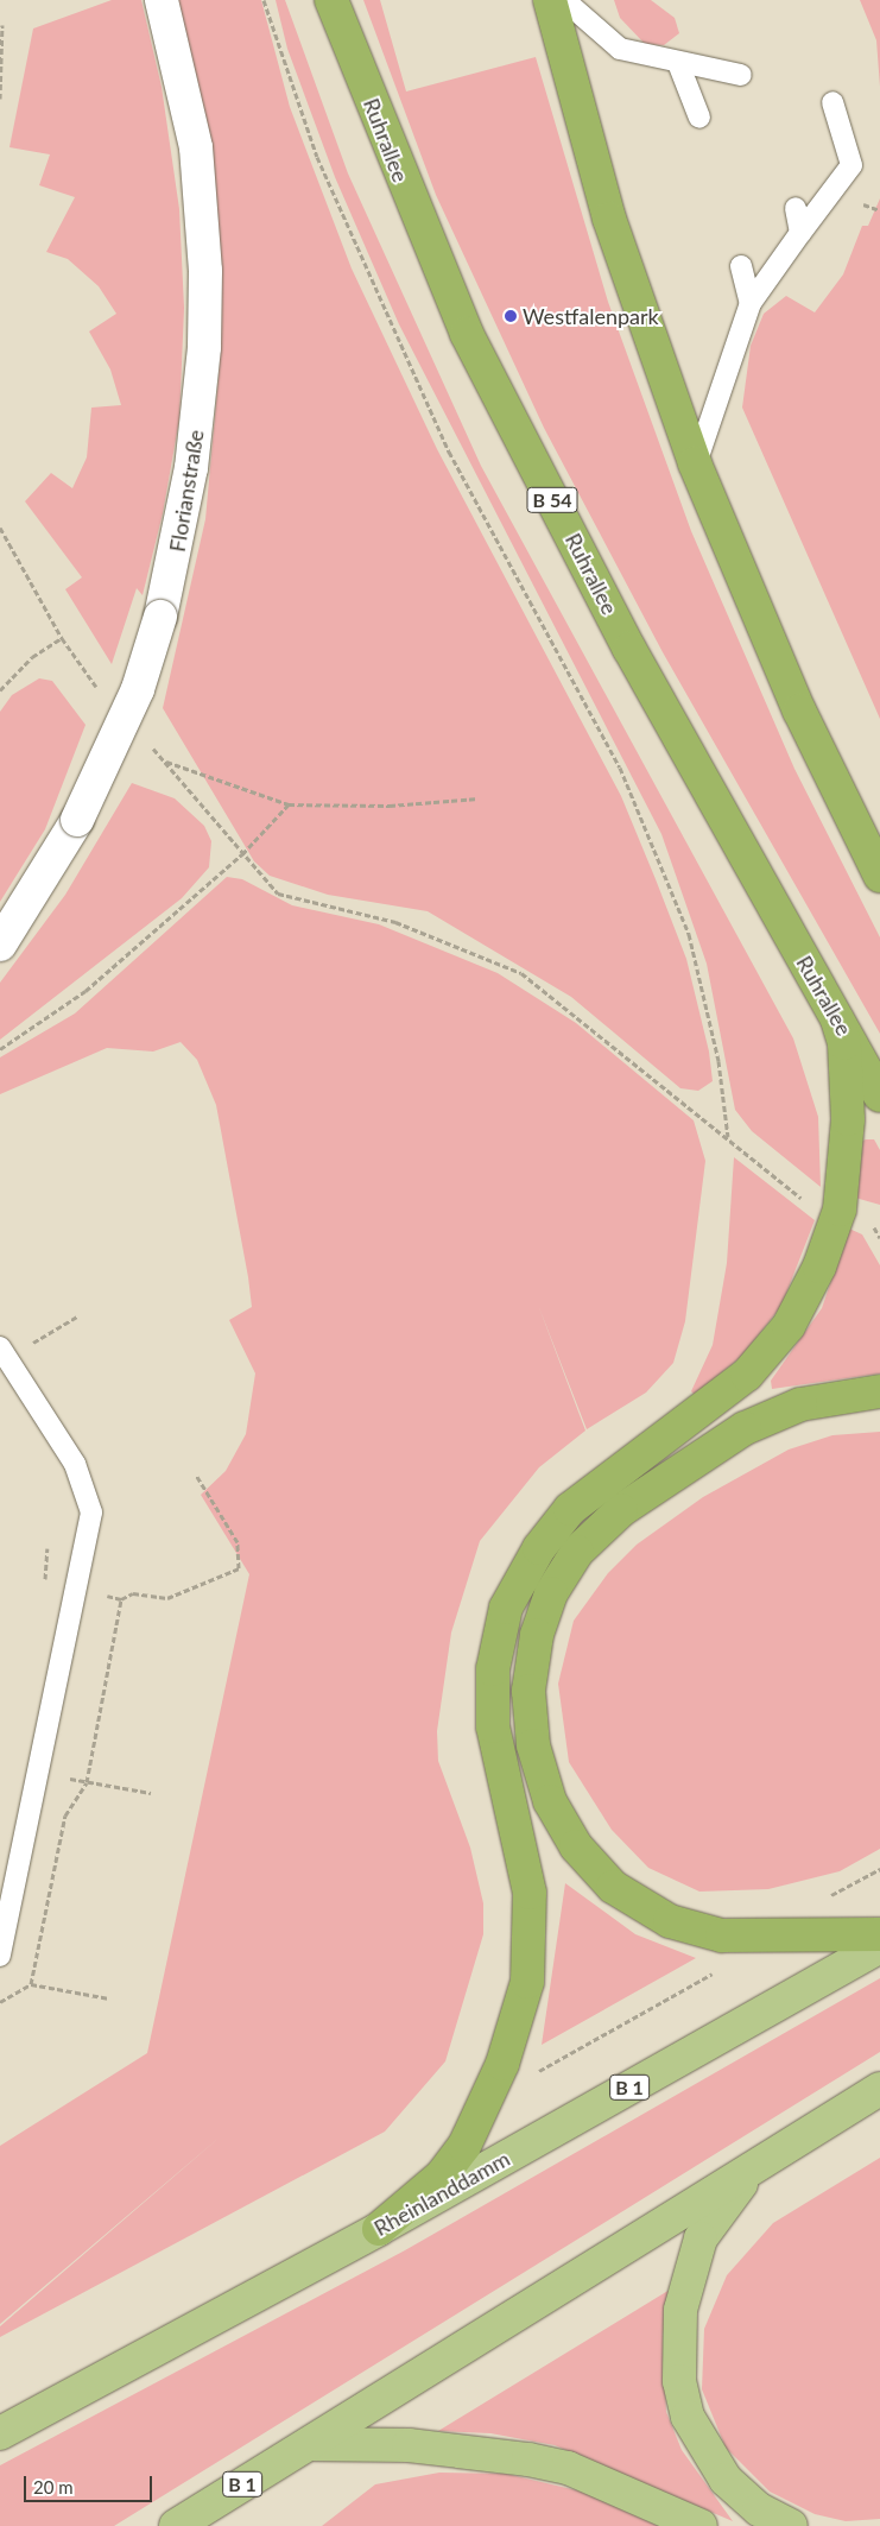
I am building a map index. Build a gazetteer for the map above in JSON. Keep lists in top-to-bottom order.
{
  "streets": {
    "highway": ["Ruhrallee", "B 54"],
    "main road": ["B 1", "Rheinlanddamm"],
    "street": ["Florianstraße"]
  },
  "places": ["Westfalenpark"],
  "scale_bar": "20 m"
}
